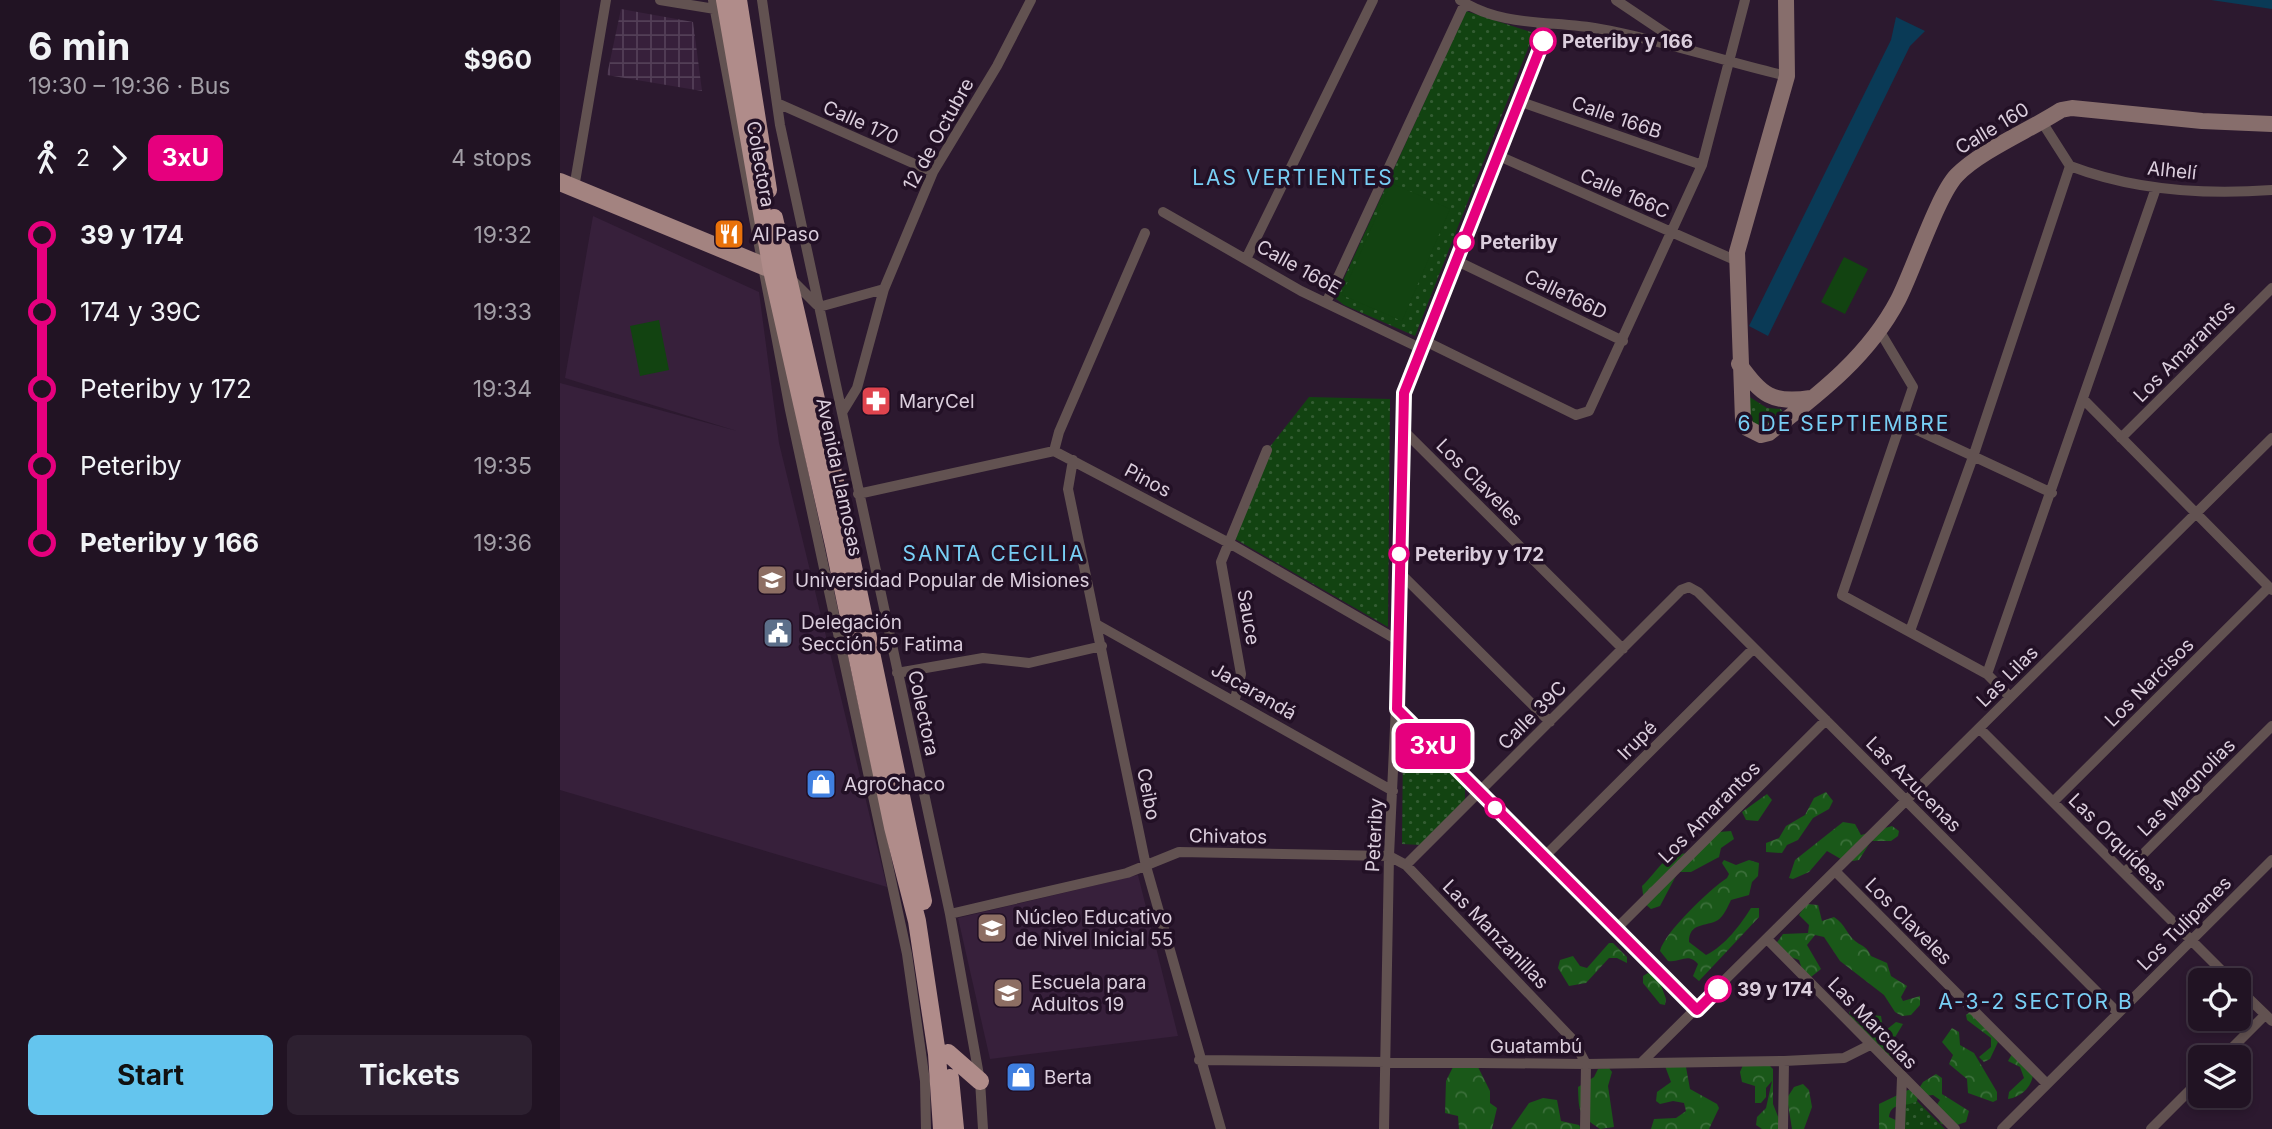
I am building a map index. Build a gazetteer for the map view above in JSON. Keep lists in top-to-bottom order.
{
  "streets": {
    "highway": ["Avenida Llamosas"],
    "main road": ["Calle 160"],
    "street": [
      "Calle 166B",
      "Calle 170",
      "12 de Octubre",
      "Colectora",
      "Alhelí",
      "Calle 166C",
      "Calle 166E",
      "Calle166D",
      "Los Amarantos",
      "Pinos",
      "Los Claveles",
      "Sauce",
      "Las Lilas",
      "Los Narcisos",
      "Jacarandá",
      "Calle 39C",
      "Irupé",
      "Las Azucenas",
      "Las Magnolias",
      "Ceibo",
      "Peteriby",
      "Chivatos",
      "Las Orquídeas",
      "Los Tulipanes",
      "Las Manzanillas",
      "Las Marcelas",
      "Guatambú"
    ]
  },
  "crossings": [
    ["Calle 166B", "Peteriby"],
    ["Calle 170", "12 de Octubre"],
    ["Calle 170", "Colectora"],
    ["Calle 160", "Calle 166C"],
    ["12 de Octubre", "Colectora"],
    ["Colectora", "Avenida Llamosas"],
    ["Colectora", "Chivatos"],
    ["Calle 166C", "Peteriby"],
    ["Calle 166E", "Calle166D"],
    ["Calle 166E", "Peteriby"],
    ["Calle166D", "Peteriby"],
    ["Los Amarantos", "Las Azucenas"],
    ["Pinos", "Sauce"],
    ["Pinos", "Ceibo"],
    ["Pinos", "Peteriby"],
    ["Los Claveles", "Las Lilas"],
    ["Los Claveles", "Calle 39C"],
    ["Los Claveles", "Peteriby"],
    ["Los Claveles", "Los Tulipanes"],
    ["Sauce", "Jacarandá"],
    ["Las Lilas", "Las Azucenas"],
    ["Las Lilas", "Las Orquídeas"],
    ["Las Lilas", "Las Marcelas"],
    ["Las Lilas", "Guatambú"],
    ["Los Narcisos", "Las Orquídeas"],
    ["Jacarandá", "Ceibo"],
    ["Jacarandá", "Peteriby"],
    ["Calle 39C", "Las Azucenas"],
    ["Calle 39C", "Las Manzanillas"],
    ["Irupé", "Las Azucenas"],
    ["Las Azucenas", "Los Tulipanes"],
    ["Las Magnolias", "Las Orquídeas"],
    ["Ceibo", "Chivatos"],
    ["Ceibo", "Guatambú"],
    ["Peteriby", "Chivatos"],
    ["Peteriby", "Las Manzanillas"],
    ["Peteriby", "Guatambú"],
    ["Chivatos", "Las Manzanillas"],
    ["Las Orquídeas", "Los Tulipanes"],
    ["Las Manzanillas", "Guatambú"],
    ["Las Marcelas", "Guatambú"]
  ],
  "districts": [
    "LAS VERTIENTES",
    "6 DE SEPTIEMBRE",
    "SANTA CECILIA",
    "A-3-2 SECTOR B"
  ],
  "places": {
    "other": [
      "Peteriby y 166",
      "Peteriby",
      "Peteriby y 172",
      "39 y 174"
    ],
    "restaurant": ["Al Paso"],
    "pharmacy": ["MaryCel"],
    "school or university": ["Universidad Popular de Misiones", "Núcleo Educativo de Nivel Inicial 55", "Escuela para Adultos 19"],
    "public building": ["Delegación Sección 5º Fatima"],
    "shop": ["AgroChaco", "Berta"]
  },
  "lines": ["bus line 3xU"],
  "page": {
    "heading": ["6 min", "19:30 – 19:36 · Bus", "$960"],
    "on_map": "3xU",
    "legs": ["2", "3xU", "4 stops"],
    "list": [
      {
        "name": "39 y 174",
        "value": "19:32"
      },
      {
        "name": "174 y 39C",
        "value": "19:33"
      },
      {
        "name": "Peteriby y 172",
        "value": "19:34"
      },
      {
        "name": "Peteriby",
        "value": "19:35"
      },
      {
        "name": "Peteriby y 166",
        "value": "19:36"
      }
    ],
    "buttons": ["Start", "Tickets"]
  }
}
